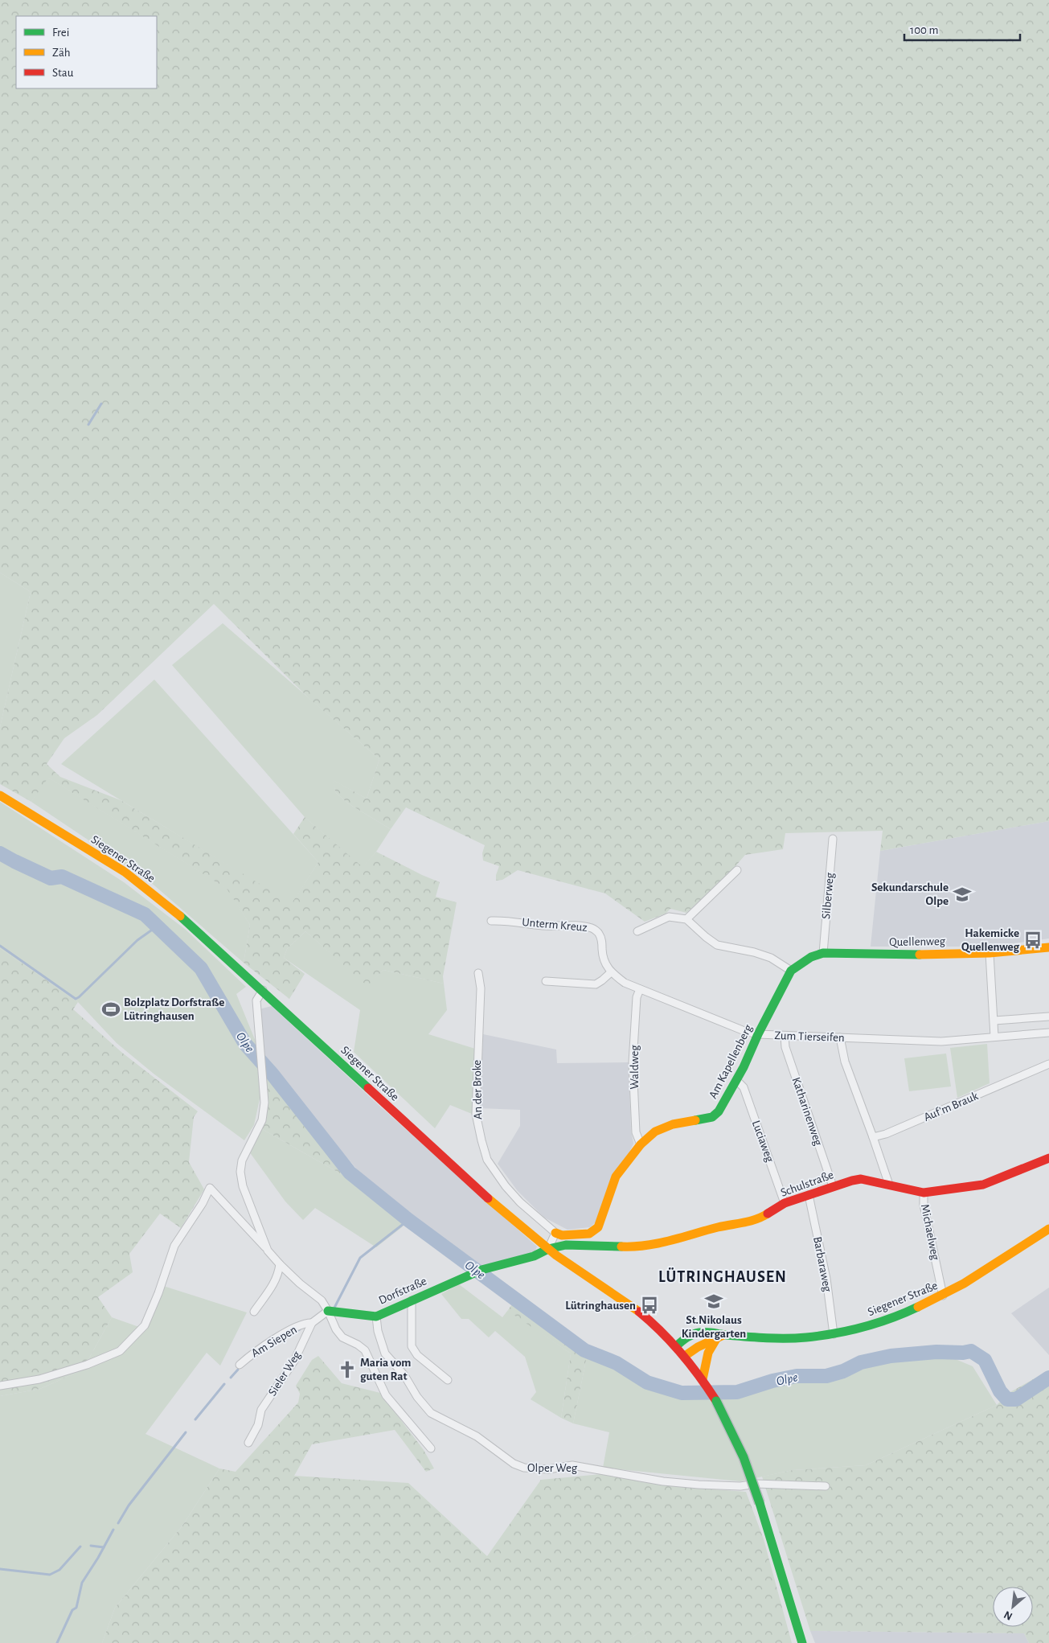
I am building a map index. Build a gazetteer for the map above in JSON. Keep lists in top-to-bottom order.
{
  "streets": {
    "street": [
      "Siegener Straße",
      "Silberweg",
      "Unterm Kreuz",
      "Quellenweg",
      "Zum Tierseifen",
      "Am Kapellenberg",
      "Waldweg",
      "An der Broke",
      "Auf'm Brauk",
      "Katharinenweg",
      "Luciaweg",
      "Schulstraße",
      "Michaelweg",
      "Barbaraweg",
      "Dorfstraße",
      "Am Siepen",
      "Sieler Weg",
      "Olper Weg"
    ]
  },
  "crossings": [
    ["Siegener Straße", "Schulstraße"],
    ["Siegener Straße", "Michaelweg"],
    ["Siegener Straße", "Barbaraweg"],
    ["Siegener Straße", "Dorfstraße"],
    ["Silberweg", "Quellenweg"],
    ["Unterm Kreuz", "Zum Tierseifen"],
    ["Quellenweg", "Am Kapellenberg"],
    ["Zum Tierseifen", "Am Kapellenberg"],
    ["Zum Tierseifen", "Waldweg"],
    ["Zum Tierseifen", "Katharinenweg"],
    ["Am Kapellenberg", "Waldweg"],
    ["Am Kapellenberg", "An der Broke"],
    ["Am Kapellenberg", "Luciaweg"],
    ["Katharinenweg", "Schulstraße"],
    ["Luciaweg", "Schulstraße"],
    ["Schulstraße", "Michaelweg"],
    ["Schulstraße", "Barbaraweg"],
    ["Schulstraße", "Dorfstraße"],
    ["Dorfstraße", "Sieler Weg"],
    ["Dorfstraße", "Olper Weg"],
    ["Am Siepen", "Sieler Weg"]
  ],
  "districts": ["LÜTRINGHAUSEN"],
  "water": ["Olpe"],
  "places": {
    "school or university": ["Sekundarschule Olpe", "St.Nikolaus Kindergarten"],
    "bus stop": ["Hakemicke Quellenweg", "Lütringhausen"],
    "sports": ["Bolzplatz Dorfstraße Lütringhausen"],
    "church": ["Maria vom guten Rat"]
  },
  "legend": ["Frei", "Zäh", "Stau"],
  "scale_bar": "100 m",
  "north": "bottom left"
}
